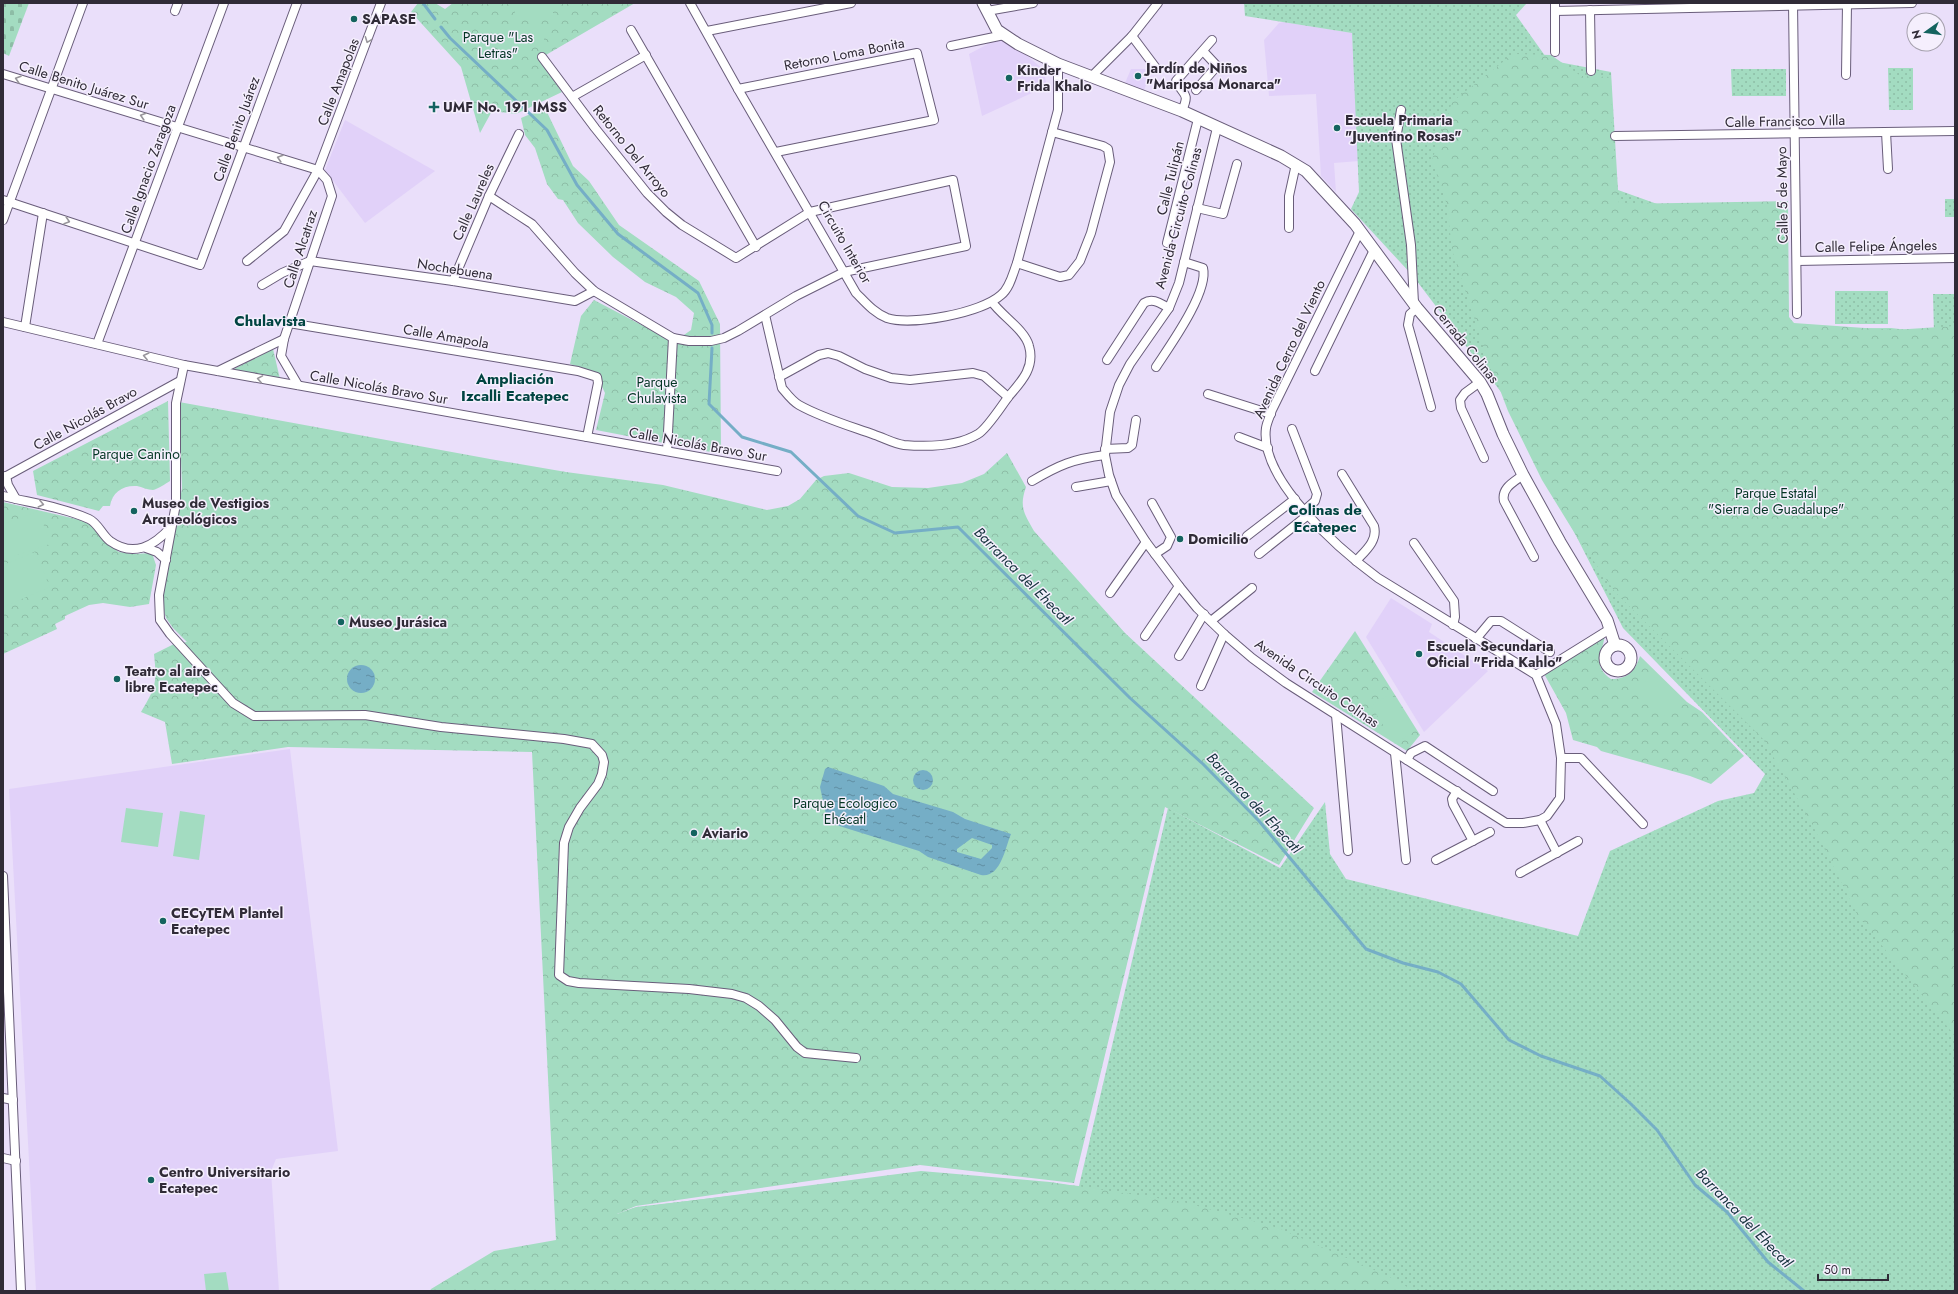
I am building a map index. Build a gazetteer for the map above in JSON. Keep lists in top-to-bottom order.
{
  "streets": {
    "main road": ["Cerrada Colinas"],
    "street": [
      "Retorno Loma Bonita",
      "Calle Amapolas",
      "Calle Benito Juárez Sur",
      "Calle Francisco Villa",
      "Calle Benito Juárez",
      "Retorno Del Arroyo",
      "Calle Ignacio Zaragoza",
      "Calle Tulipán",
      "Calle 5 de Mayo",
      "Calle Laureles",
      "Avenida Circuito Colinas",
      "Circuito Interior",
      "Calle Felipe Ángeles",
      "Calle Alcatraz",
      "Nochebuena",
      "Calle Amapola",
      "Avenida Cerro del Viento",
      "Calle Nicolás Bravo Sur",
      "Calle Nicolás Bravo"
    ]
  },
  "crossings": [
    ["Retorno Loma Bonita", "Circuito Interior"],
    ["Calle Amapolas", "Calle Benito Juárez Sur"],
    ["Calle Amapolas", "Calle Alcatraz"],
    ["Calle Benito Juárez Sur", "Calle Benito Juárez"],
    ["Calle Benito Juárez Sur", "Calle Ignacio Zaragoza"],
    ["Calle Benito Juárez Sur", "Calle Alcatraz"],
    ["Calle Francisco Villa", "Calle 5 de Mayo"],
    ["Calle Benito Juárez", "Calle Ignacio Zaragoza"],
    ["Retorno Del Arroyo", "Circuito Interior"],
    ["Calle Ignacio Zaragoza", "Calle Nicolás Bravo Sur"],
    ["Calle 5 de Mayo", "Calle Felipe Ángeles"],
    ["Calle Laureles", "Nochebuena"],
    ["Avenida Circuito Colinas", "Cerrada Colinas"],
    ["Calle Alcatraz", "Nochebuena"],
    ["Calle Alcatraz", "Calle Amapola"],
    ["Calle Alcatraz", "Calle Nicolás Bravo Sur"],
    ["Calle Amapola", "Calle Nicolás Bravo Sur"],
    ["Cerrada Colinas", "Avenida Cerro del Viento"]
  ],
  "one_way": ["Calle Amapolas", "Calle Benito Juárez Sur"],
  "districts": ["Chulavista", "Ampliación Izcalli Ecatepec", "Colinas de Ecatepec"],
  "water": ["Barranca del Ehecatl"],
  "parks": [
    "Parque \"Las Letras\"",
    "Parque Chulavista",
    "Parque Canino",
    "Parque Estatal \"Sierra de Guadalupe\"",
    "Parque Ecologico Ehécatl"
  ],
  "places": {
    "other": [
      "SAPASE",
      "Jardín de Niños \"Mariposa Monarca\"",
      "Kinder Frida Khalo",
      "Escuela Primaria \"Juventino Rosas\"",
      "Museo de Vestigios Arqueológicos",
      "Domicilio",
      "Museo Jurásica",
      "Escuela Secundaria Oficial \"Frida Kahlo\"",
      "Teatro al aire libre Ecatepec",
      "Aviario",
      "CECyTEM Plantel Ecatepec",
      "Centro Universitario Ecatepec"
    ],
    "health": ["UMF No. 191 IMSS"]
  },
  "scale_bar": "50 m",
  "north": "left"
}
